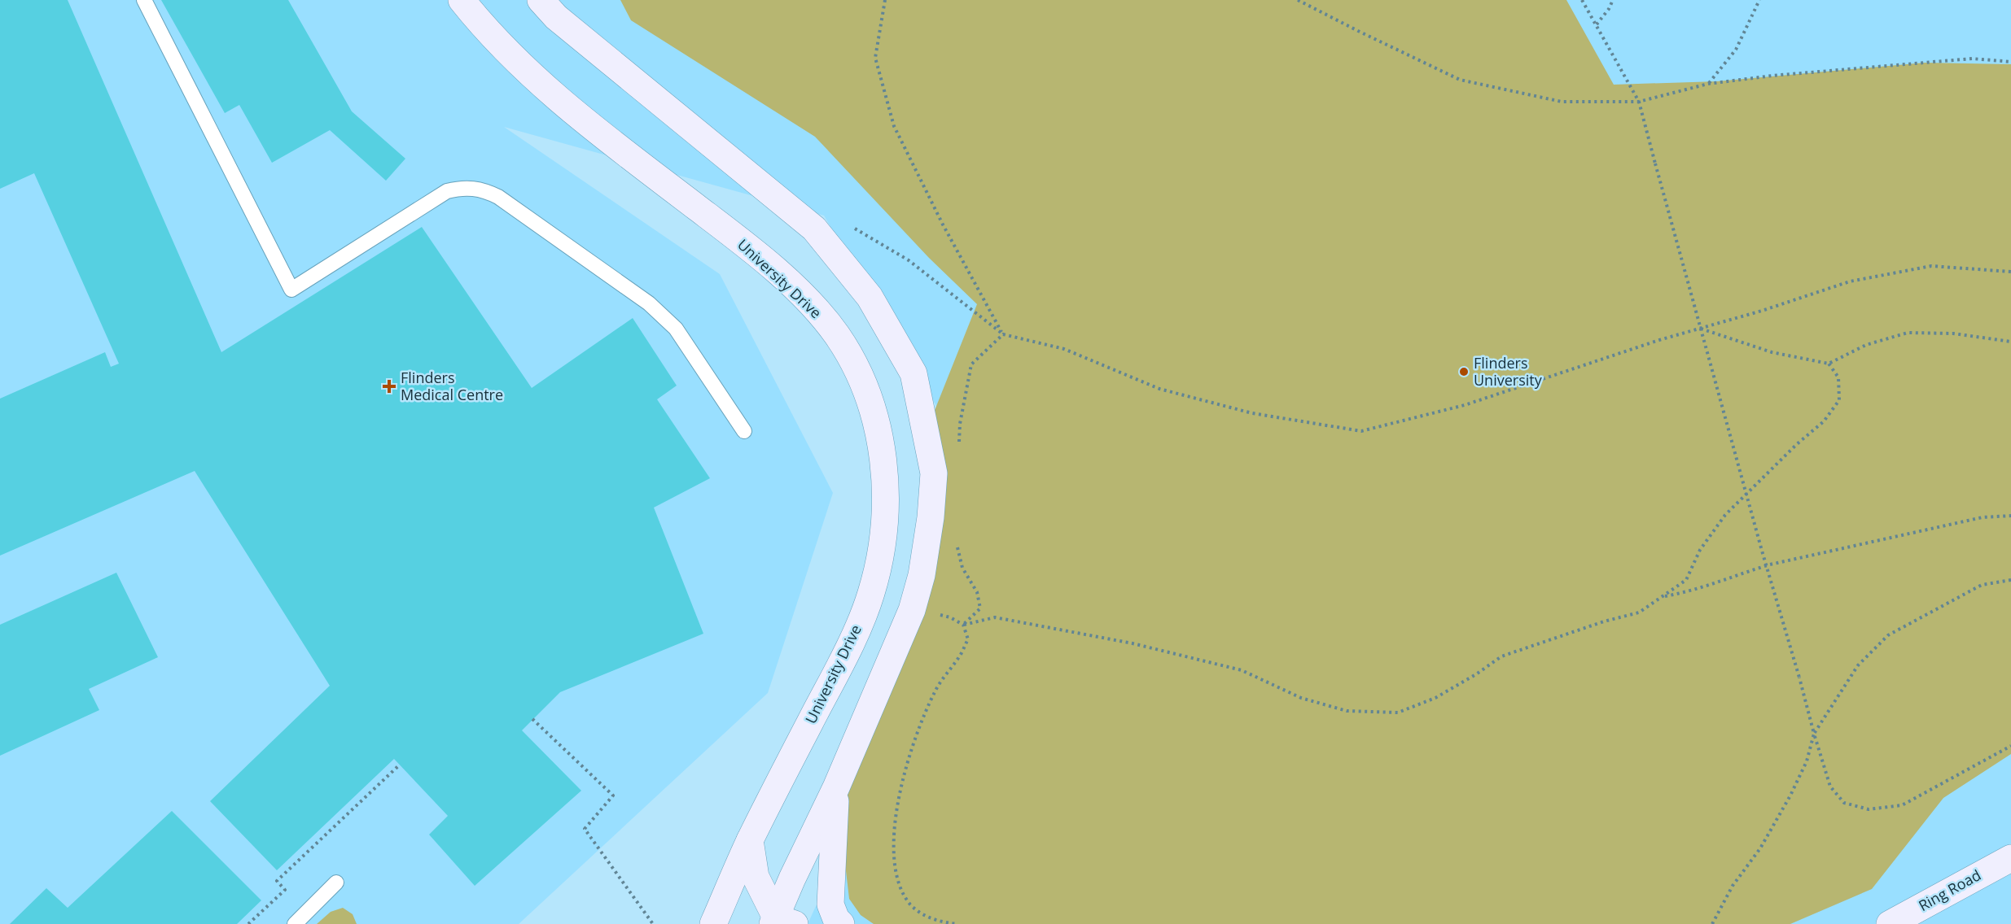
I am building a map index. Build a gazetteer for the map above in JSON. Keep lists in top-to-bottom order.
{
  "streets": {
    "street": ["University Drive", "Ring Road"]
  },
  "places": {
    "other": ["Flinders University"],
    "health": ["Flinders Medical Centre"]
  }
}
